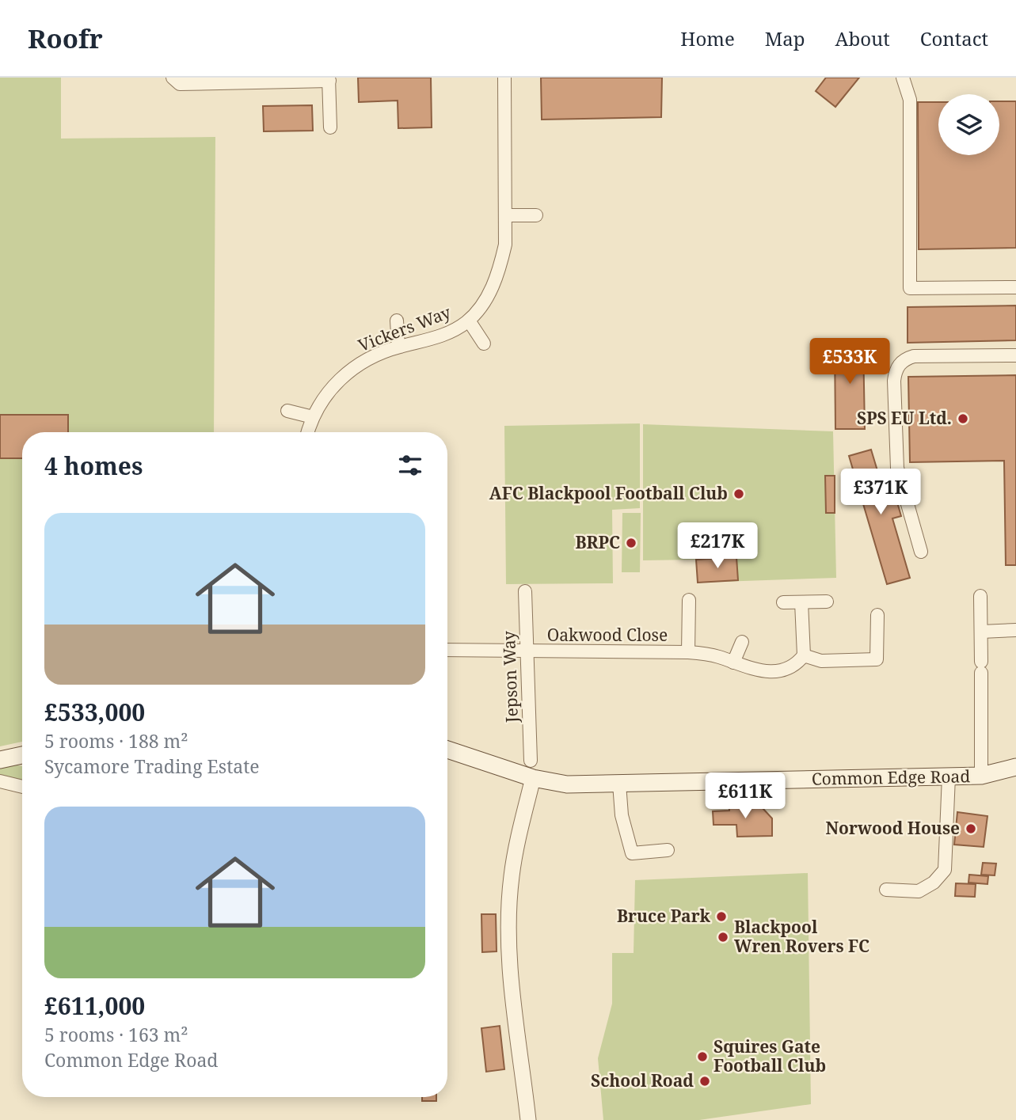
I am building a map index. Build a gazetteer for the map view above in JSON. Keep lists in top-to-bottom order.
{
  "streets": {
    "main road": ["Common Edge Road"],
    "street": ["Vickers Way", "Oakwood Close", "Jepson Way"]
  },
  "crossings": [
    ["Oakwood Close", "Jepson Way"],
    ["Jepson Way", "Common Edge Road"]
  ],
  "places": [
    "SPS EU Ltd.",
    "AFC Blackpool Football Club",
    "BRPC",
    "Norwood House",
    "Bruce Park",
    "Blackpool Wren Rovers FC",
    "Squires Gate Football Club",
    "School Road"
  ],
  "page": {
    "header": "Roofr",
    "nav": [
      "Home",
      "Map",
      "About",
      "Contact"
    ],
    "price": [
      "£533K",
      "£371K",
      "£217K",
      "£611K"
    ],
    "heading": "4 homes",
    "list": [
      {
        "name": "£533,000",
        "note": "5 rooms · 188 m² · Sycamore Trading Estate"
      },
      {
        "name": "£611,000",
        "note": "5 rooms · 163 m² · Common Edge Road"
      }
    ]
  }
}
